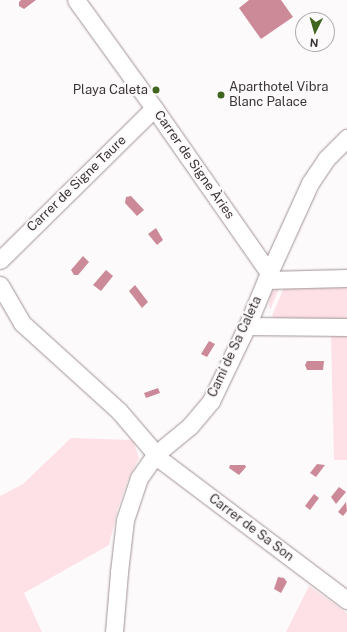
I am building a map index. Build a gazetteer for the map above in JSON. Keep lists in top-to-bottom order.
{
  "streets": {
    "street": [
      "Carrer de Signe Àries",
      "Carrer de Signe Taure",
      "Camí de Sa Caleta",
      "Carrer de Sa Son"
    ]
  },
  "crossings": [
    ["Carrer de Signe Àries", "Carrer de Signe Taure"],
    ["Carrer de Signe Àries", "Camí de Sa Caleta"],
    ["Camí de Sa Caleta", "Carrer de Sa Son"]
  ],
  "places": ["Playa Caleta", "Aparthotel Vibra Blanc Palace"],
  "north": "bottom"
}
